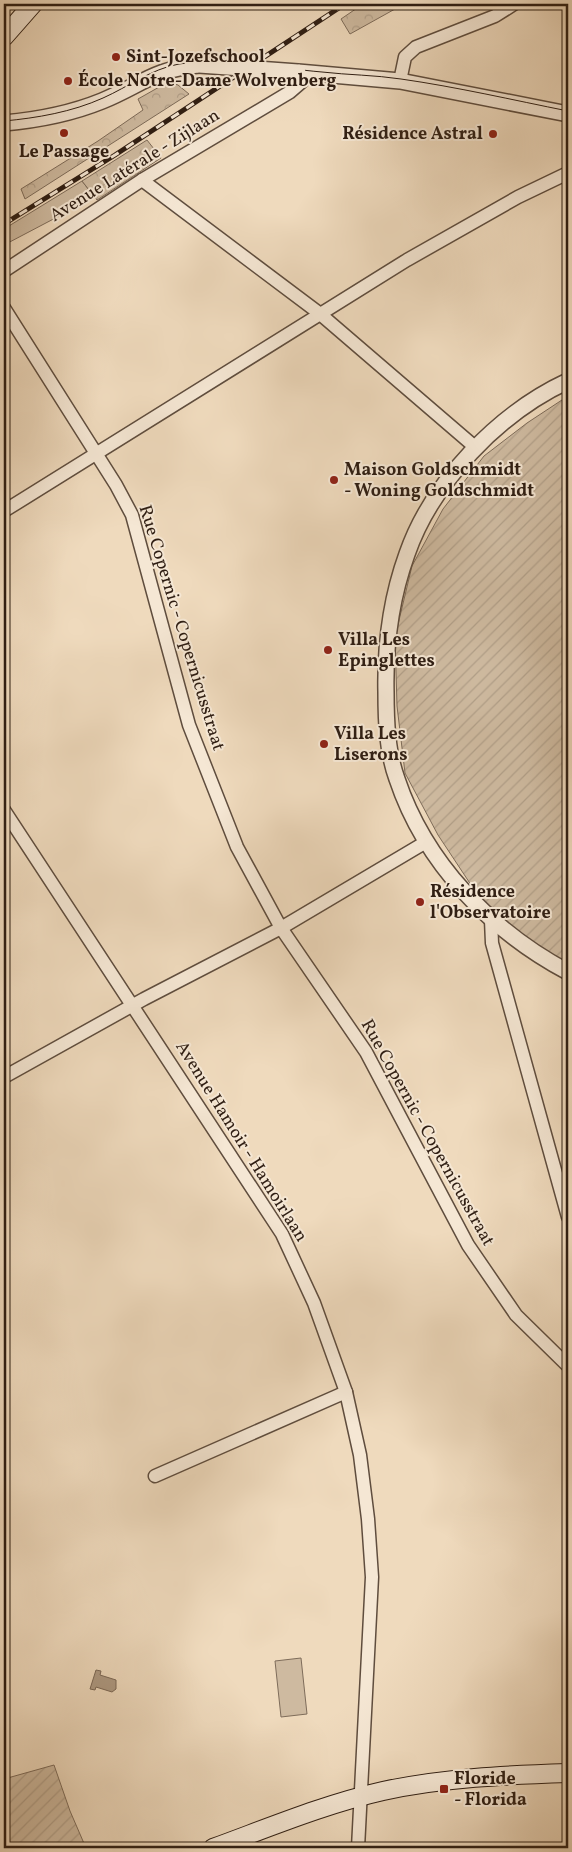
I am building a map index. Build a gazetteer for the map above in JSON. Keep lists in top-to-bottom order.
{
  "streets": {
    "street": ["Avenue Latérale - Zijlaan", "Rue Copernic - Copernicusstraat", "Avenue Hamoir - Hamoirlaan"]
  },
  "places": {
    "other": [
      "Sint-Jozefschool",
      "École Notre-Dame Wolvenberg",
      "Le Passage",
      "Résidence Astral",
      "Maison Goldschmidt - Woning Goldschmidt",
      "Villa Les Epinglettes",
      "Villa Les Liserons",
      "Résidence l'Observatoire"
    ],
    "transit": ["Floride - Florida"]
  }
}
